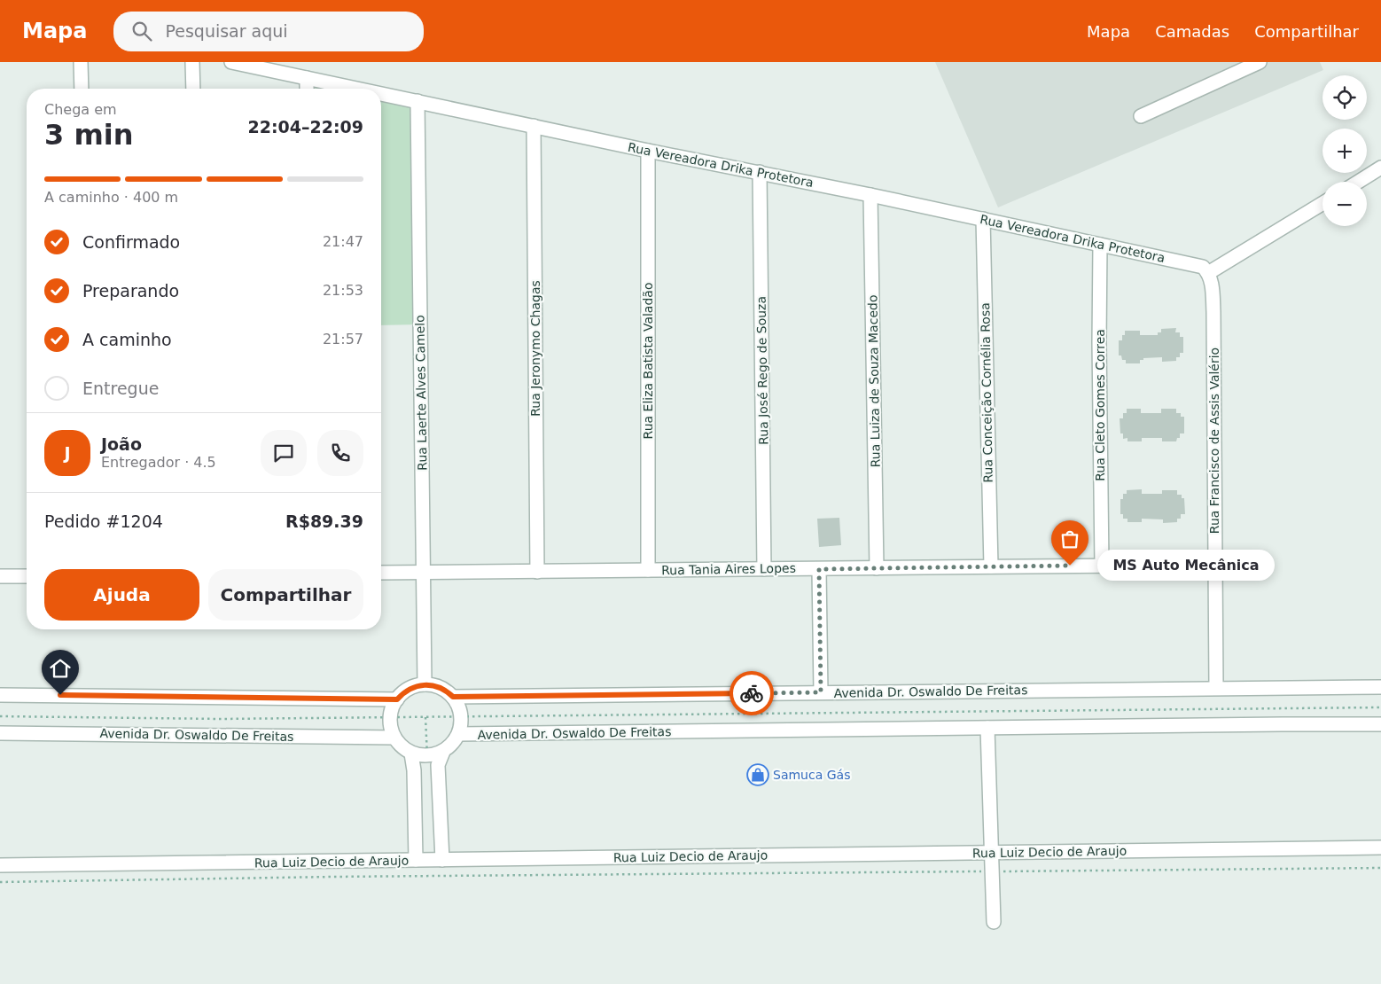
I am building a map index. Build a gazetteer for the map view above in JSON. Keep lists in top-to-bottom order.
{
  "streets": {
    "street": [
      "Rua Vereadora Drika Protetora",
      "Rua Jeronymo Chagas",
      "Rua Eliza Batista Valadão",
      "Rua José Rego de Souza",
      "Rua Luiza de Souza Macedo",
      "Rua Laerte Alves Camelo",
      "Rua Conceição Cornélia Rosa",
      "Rua Cleto Gomes Correa",
      "Rua Francisco de Assis Valério",
      "Rua Tania Aires Lopes",
      "Avenida Dr. Oswaldo De Freitas",
      "Rua Luiz Decio de Araujo"
    ]
  },
  "crossings": [
    ["Rua Vereadora Drika Protetora", "Rua Jeronymo Chagas"],
    ["Rua Vereadora Drika Protetora", "Rua Eliza Batista Valadão"],
    ["Rua Vereadora Drika Protetora", "Rua José Rego de Souza"],
    ["Rua Vereadora Drika Protetora", "Rua Luiza de Souza Macedo"],
    ["Rua Vereadora Drika Protetora", "Rua Laerte Alves Camelo"],
    ["Rua Vereadora Drika Protetora", "Rua Conceição Cornélia Rosa"],
    ["Rua Vereadora Drika Protetora", "Rua Cleto Gomes Correa"],
    ["Rua Vereadora Drika Protetora", "Rua Francisco de Assis Valério"],
    ["Rua Jeronymo Chagas", "Rua Tania Aires Lopes"],
    ["Rua Eliza Batista Valadão", "Rua Tania Aires Lopes"],
    ["Rua José Rego de Souza", "Rua Tania Aires Lopes"],
    ["Rua Luiza de Souza Macedo", "Rua Tania Aires Lopes"],
    ["Rua Laerte Alves Camelo", "Rua Tania Aires Lopes"],
    ["Rua Conceição Cornélia Rosa", "Rua Tania Aires Lopes"],
    ["Rua Cleto Gomes Correa", "Rua Tania Aires Lopes"],
    ["Rua Francisco de Assis Valério", "Rua Tania Aires Lopes"],
    ["Rua Francisco de Assis Valério", "Avenida Dr. Oswaldo De Freitas"]
  ],
  "places": {
    "other": ["MS Auto Mecânica"],
    "shop": ["Samuca Gás"]
  },
  "page": {
    "header": "Mapa",
    "search": "Pesquisar aqui",
    "nav": ["Mapa", "Camadas", "Compartilhar"],
    "map_buttons": ["+", "−"],
    "heading": ["3 min", "Chega em", "22:04–22:09"],
    "panel": [
      "João",
      "Entregador · 4.5",
      "Pedido #1204",
      "R$89.39"
    ],
    "bar": "A caminho · 400 m",
    "list": [
      ["Confirmado", "21:47"],
      ["Preparando", "21:53"],
      ["A caminho", "21:57"],
      "Entregue"
    ],
    "round": "J",
    "bubble": "MS Auto Mecânica",
    "buttons": ["Ajuda", "Compartilhar"]
  }
}
